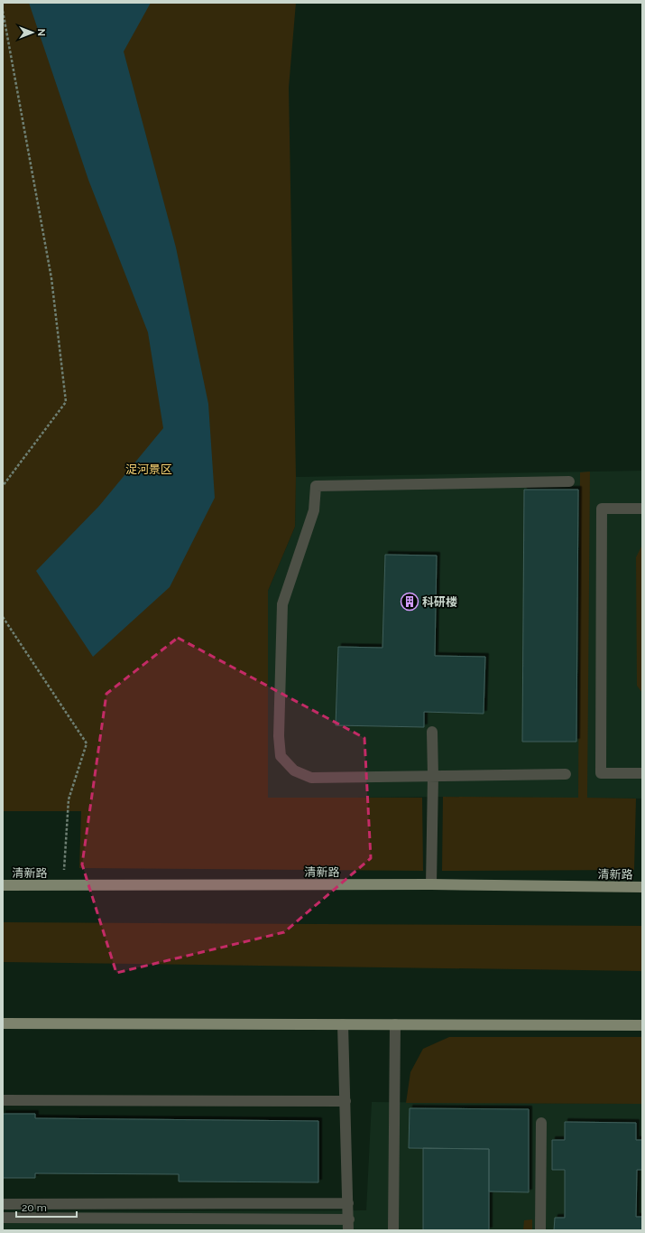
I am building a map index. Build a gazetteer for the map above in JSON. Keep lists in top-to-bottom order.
{
  "streets": {
    "main road": ["清新路"]
  },
  "parks": ["浞河景区"],
  "places": {
    "building": ["科研楼"]
  },
  "scale_bar": "20 m",
  "north": "right"
}
